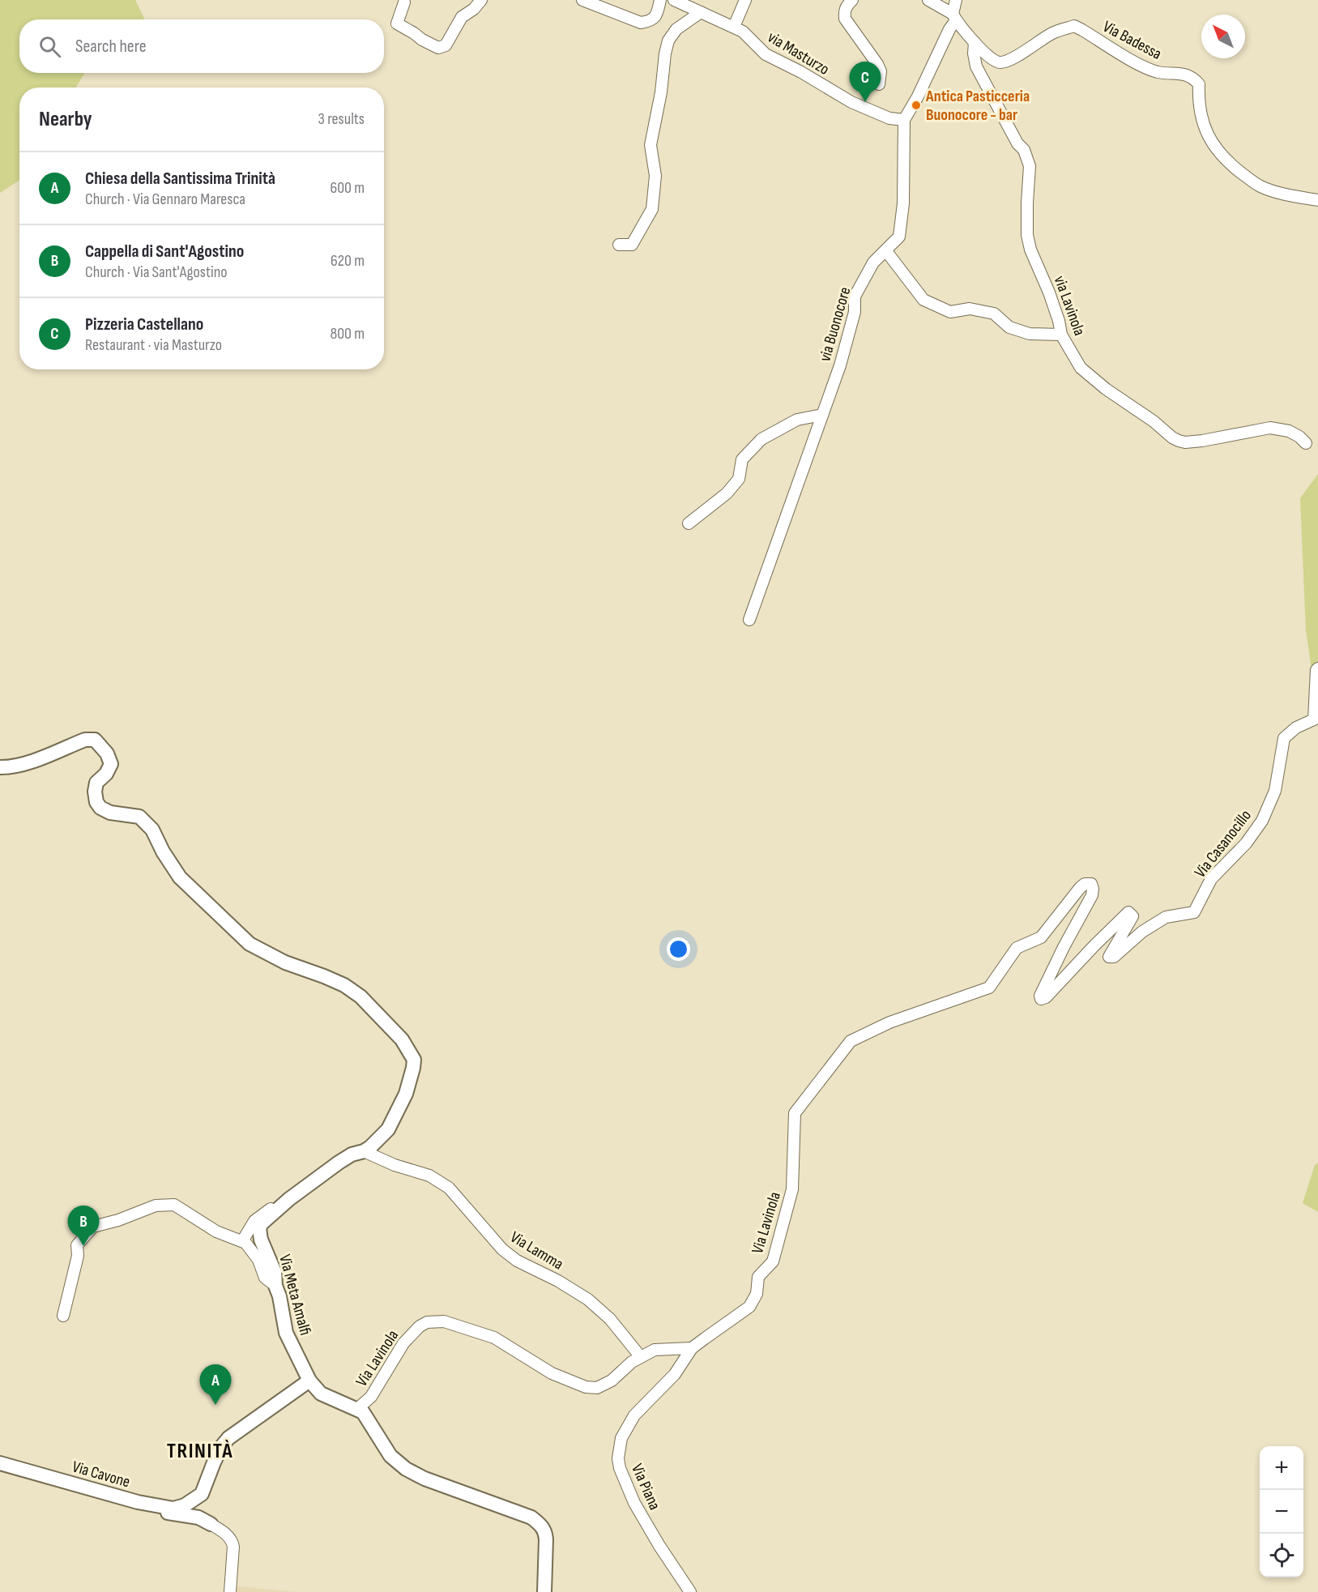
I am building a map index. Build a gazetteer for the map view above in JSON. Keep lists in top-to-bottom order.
{
  "streets": {
    "main road": ["Via Meta Amalfi", "Via Cavone"],
    "street": [
      "Via Badessa",
      "via Masturzo",
      "via Lavinola",
      "via Buonocore",
      "Via Casanocillo",
      "Via Lavinola",
      "Via Lamma",
      "Via Piana"
    ]
  },
  "crossings": [
    ["Via Badessa", "via Lavinola"],
    ["Via Badessa", "via Buonocore"],
    ["via Masturzo", "via Buonocore"],
    ["Via Casanocillo", "Via Lavinola"],
    ["Via Lavinola", "Via Lamma"],
    ["Via Lavinola", "Via Meta Amalfi"],
    ["Via Lavinola", "Via Piana"],
    ["Via Lamma", "Via Meta Amalfi"]
  ],
  "districts": ["TRINITÀ"],
  "places": ["Antica Pasticceria Buonocore - bar"],
  "north": "top left",
  "page": {
    "search": "Search here",
    "pins": ["C", "B", "A"],
    "heading": ["Nearby", "3 results"],
    "list": [
      {
        "mark": "A",
        "name": "Chiesa della Santissima Trinità",
        "note": "Church · Via Gennaro Maresca",
        "value": "600 m"
      },
      {
        "mark": "B",
        "name": "Cappella di Sant'Agostino",
        "note": "Church · Via Sant'Agostino",
        "value": "620 m"
      },
      {
        "mark": "C",
        "name": "Pizzeria Castellano",
        "note": "Restaurant · via Masturzo",
        "value": "800 m"
      }
    ],
    "map_buttons": ["+", "−"]
  }
}
